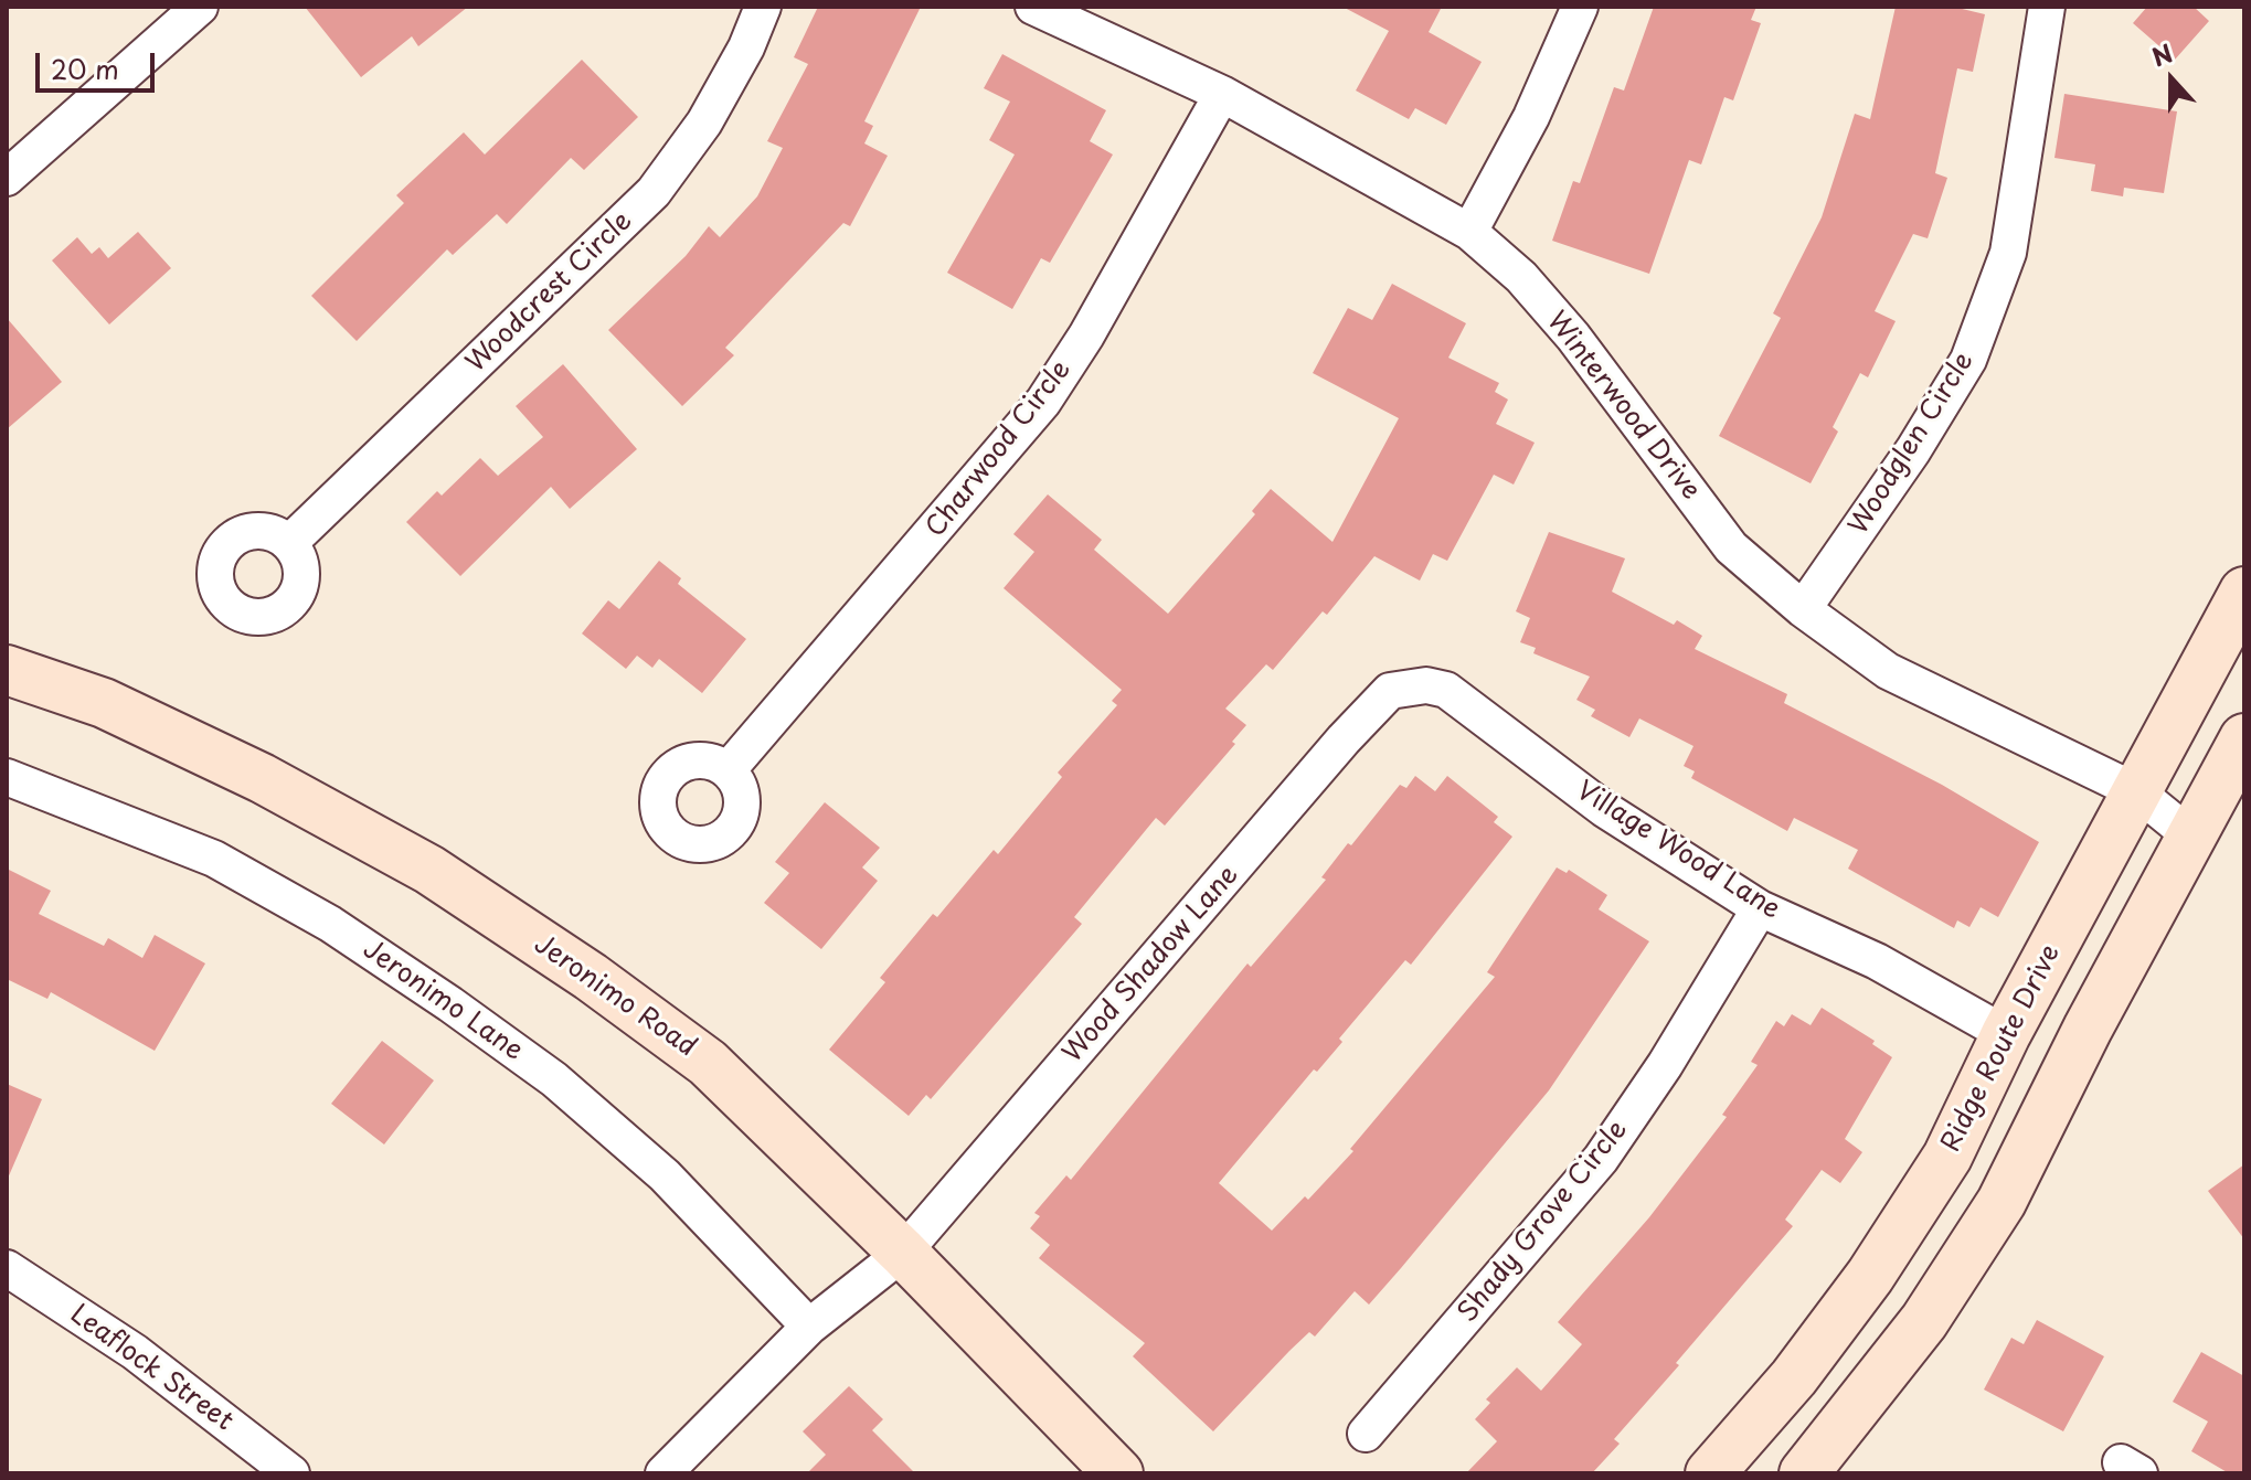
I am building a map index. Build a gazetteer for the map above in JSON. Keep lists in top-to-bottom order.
{
  "streets": {
    "main road": ["Jeronimo Road", "Ridge Route Drive"],
    "street": [
      "Woodcrest Circle",
      "Winterwood Drive",
      "Woodglen Circle",
      "Charwood Circle",
      "Village Wood Lane",
      "Wood Shadow Lane",
      "Jeronimo Lane",
      "Shady Grove Circle",
      "Leaflock Street"
    ]
  },
  "crossings": [
    ["Winterwood Drive", "Woodglen Circle"],
    ["Winterwood Drive", "Charwood Circle"],
    ["Winterwood Drive", "Ridge Route Drive"],
    ["Village Wood Lane", "Wood Shadow Lane"],
    ["Village Wood Lane", "Ridge Route Drive"],
    ["Village Wood Lane", "Shady Grove Circle"],
    ["Wood Shadow Lane", "Jeronimo Road"],
    ["Wood Shadow Lane", "Jeronimo Lane"]
  ],
  "scale_bar": "20 m",
  "north": "top"
}
